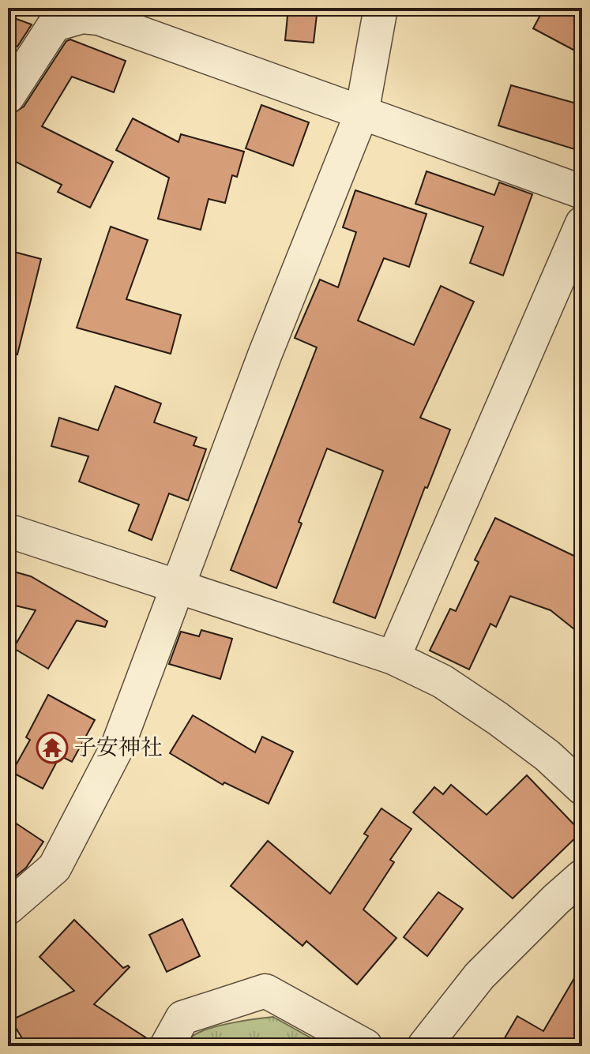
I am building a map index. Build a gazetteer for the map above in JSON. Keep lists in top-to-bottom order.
{
  "places": {
    "temple": ["子安神社"]
  }
}
